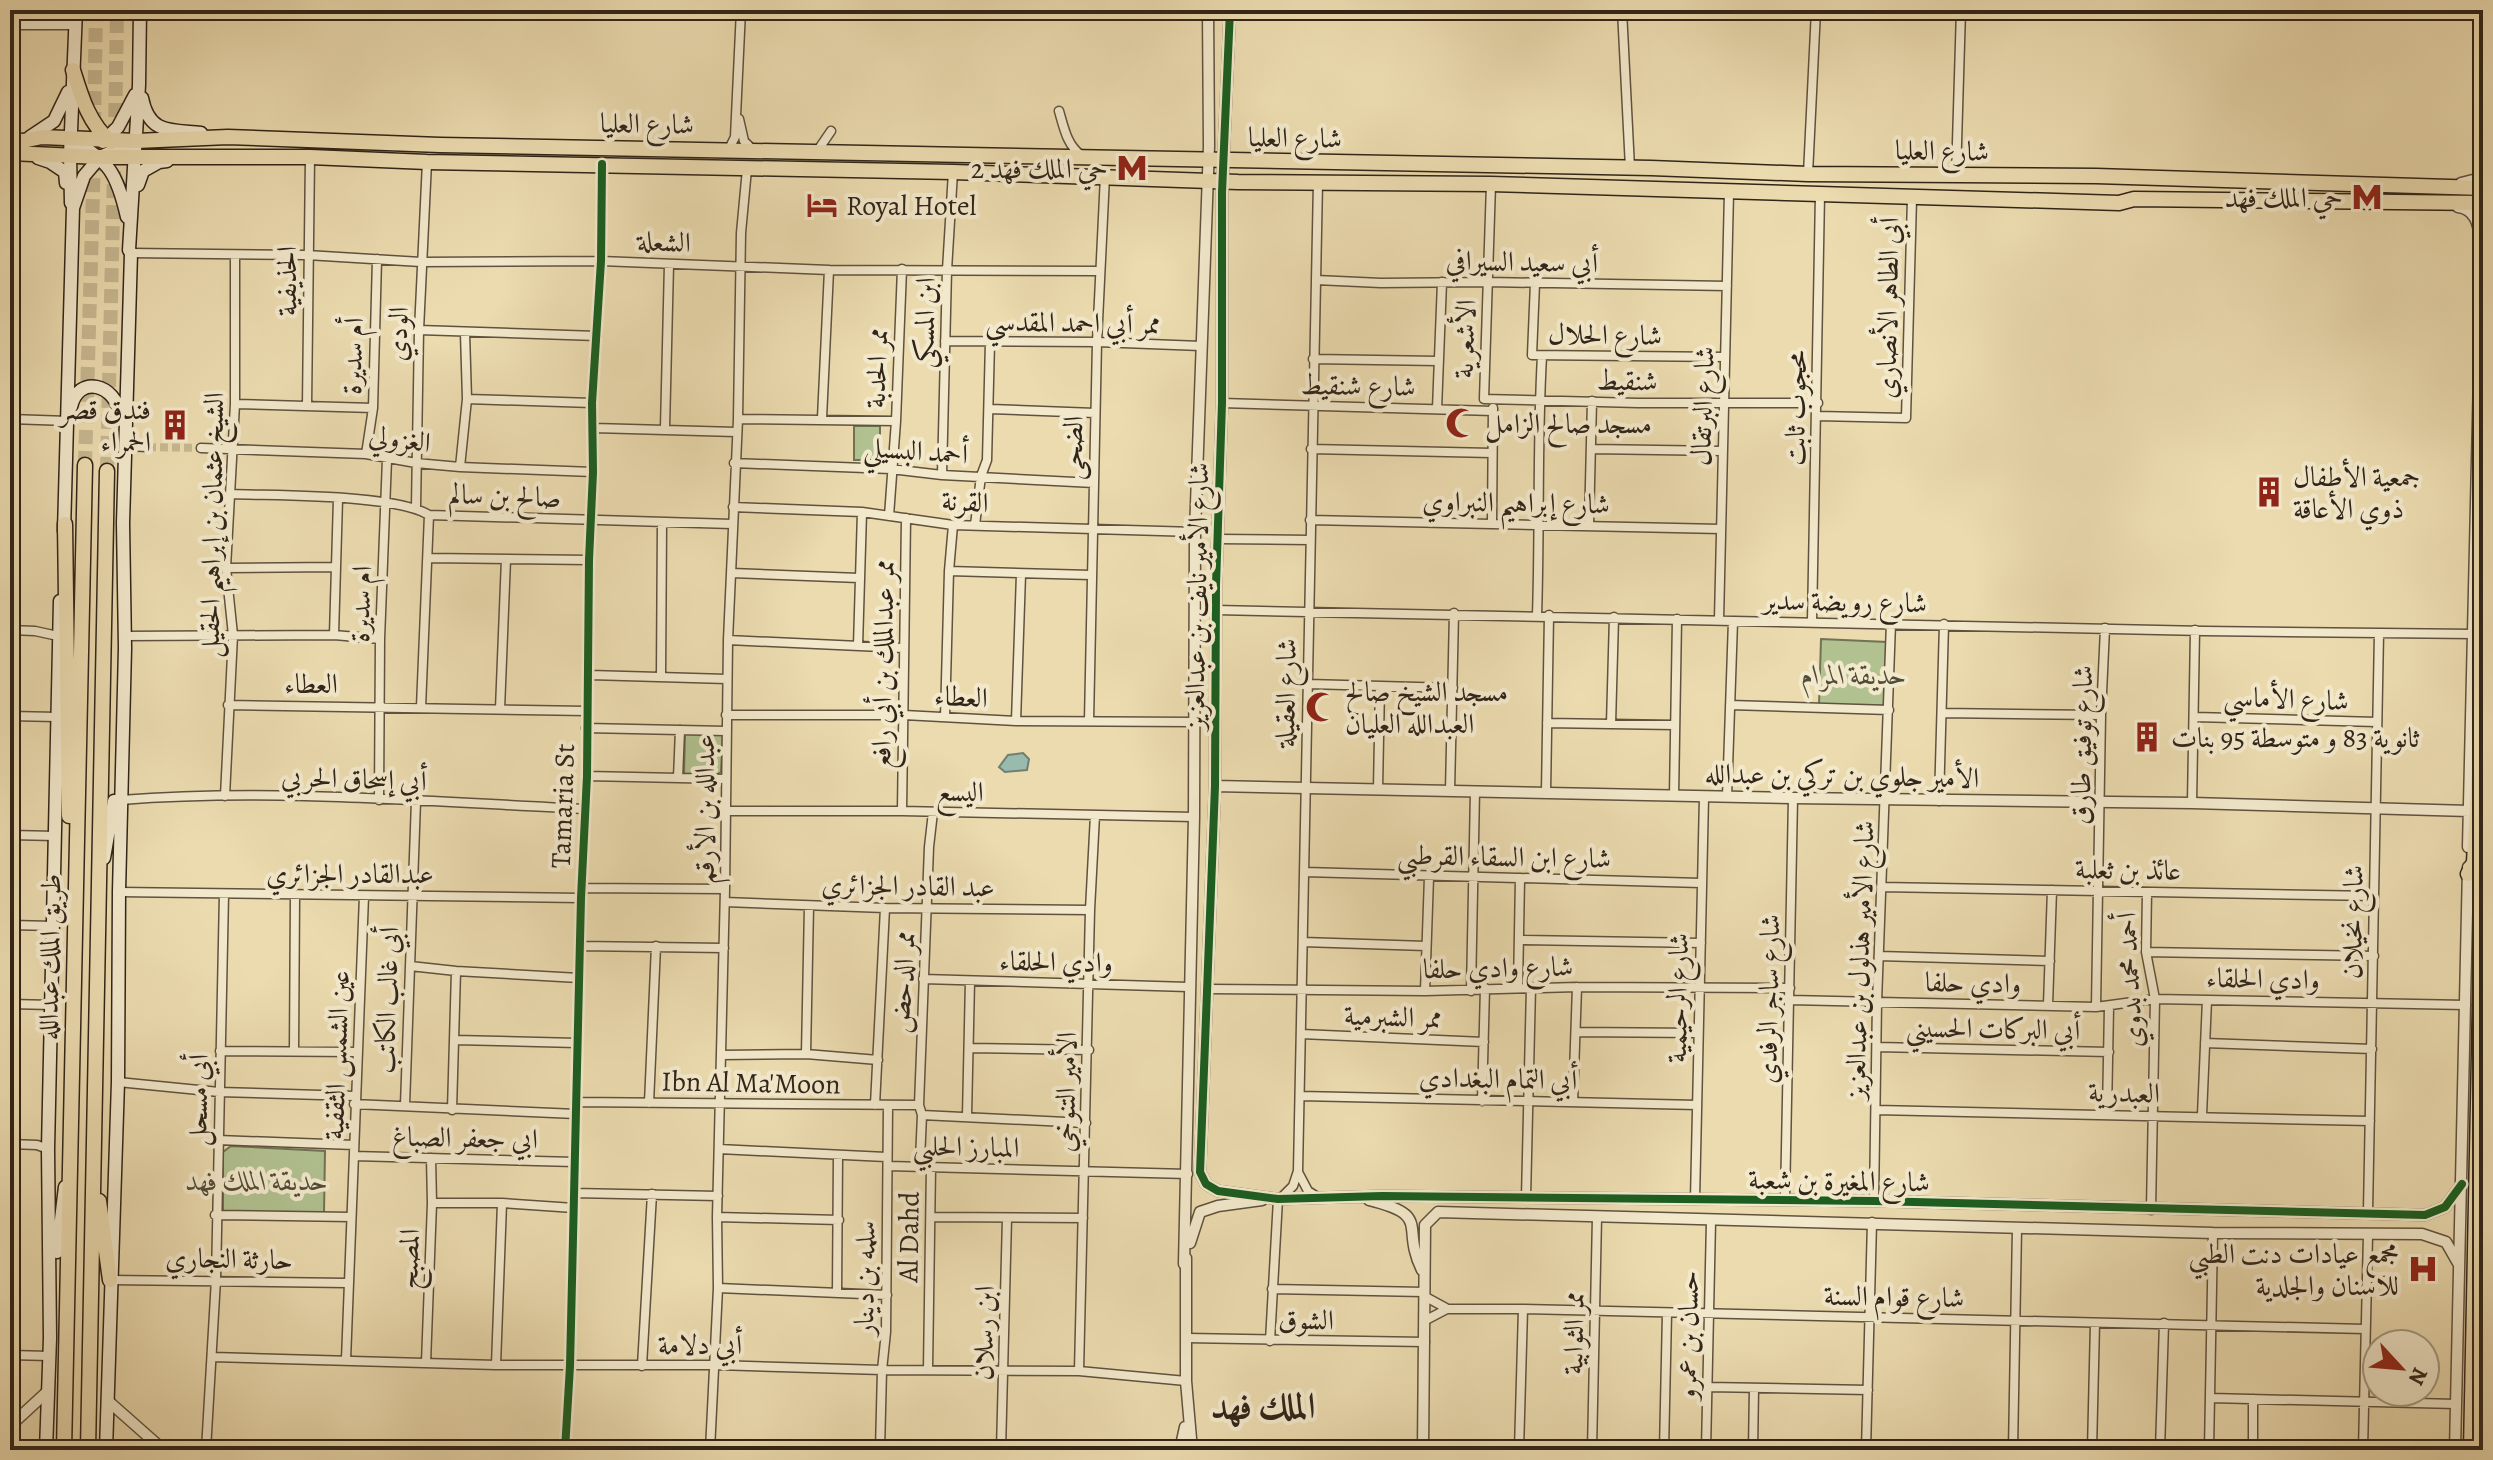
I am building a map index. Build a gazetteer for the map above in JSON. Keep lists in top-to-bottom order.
{
  "streets": {
    "main road": ["شارع العليا", "طريق الملك عبدالله"],
    "street": [
      "الشعلة",
      "أبي سعيد السيرافي",
      "الحذيفية",
      "أبي الطاهر الأنصاري",
      "ممر أبي احمد المقدسي",
      "ابن المسكي",
      "الودي",
      "شارع الحلال",
      "الأشعرية",
      "أم سديرة",
      "ممر الحدبة",
      "شنقيط",
      "شارع شنقيط",
      "شارع البرتقال",
      "محجوب ثابت",
      "الغزولي",
      "الضحى",
      "أحمد البسيلي",
      "صالح بن سالم",
      "القرنة",
      "شارع إبراهيم النبراوي",
      "الشيخ عثمان بن إبراهيم الحقيل",
      "شارع الأمير نايف بن عبدالعزيز",
      "شارع رويضة سدير",
      "ام سديرة",
      "ممر عبدالملك بن أبي رافع",
      "العطاء",
      "شارع العقيلة",
      "شارع الأماسي",
      "شارع توفيق طارق",
      "الأمير جلوي بن تركي بن عبدالله",
      "أبي إسحاق الحربي",
      "اليسع",
      "Tamaria St",
      "عبدالله بن الأرقم",
      "شارع ابن السقاء القرطبي",
      "عائذ بن ثعلبة",
      "عبدالقادر الجزائري",
      "عبد القادر الجزائري",
      "شارع نخيلان",
      "شارع الأمير هذلول بن عبدالعزيز",
      "وادي الحلقاء",
      "شارع وادي حلفا",
      "أحمد محمد بدوي",
      "ممر الدحض",
      "وادي حلفا",
      "شارع الرحيمية",
      "شارع ساجر الرفدي",
      "أبي غالب الكاتب",
      "ممر الشبرمية",
      "أبي البركات الحسيني",
      "عين الشمس الثقفية",
      "أبي التمام البغدادي",
      "Ibn Al Ma'Moon",
      "الأمير التنوخي",
      "العبدرية",
      "أبي مسحل",
      "ابي جعفر الصباغ",
      "المبارز الحلبي",
      "شارع المغيرة بن شعبة",
      "Al Dahd",
      "حارثة النجاري",
      "المصبح",
      "سلمه بن دينار",
      "شارع قوام السنة",
      "الشوق",
      "ابن رسلان",
      "ممر الثوابية",
      "حسان بن عمرو",
      "أبي دلامة"
    ]
  },
  "crossings": [
    ["شارع العليا", "الحذيفية"],
    ["شارع العليا", "أبي الطاهر الأنصاري"],
    ["شارع العليا", "ابن المسكي"],
    ["شارع العليا", "الودي"],
    ["شارع العليا", "الأشعرية"],
    ["شارع العليا", "شارع البرتقال"],
    ["شارع العليا", "محجوب ثابت"],
    ["شارع العليا", "الضحى"],
    ["شارع العليا", "شارع الأمير نايف بن عبدالعزيز"],
    ["شارع العليا", "شارع العقيلة"],
    ["شارع العليا", "Tamaria St"],
    ["شارع العليا", "عبدالله بن الأرقم"],
    ["الشعلة", "الحذيفية"],
    ["الشعلة", "ابن المسكي"],
    ["الشعلة", "الودي"],
    ["الشعلة", "أم سديرة"],
    ["الشعلة", "ممر الحدبة"],
    ["الشعلة", "الضحى"],
    ["الشعلة", "الشيخ عثمان بن إبراهيم الحقيل"],
    ["الشعلة", "Tamaria St"],
    ["الشعلة", "عبدالله بن الأرقم"],
    ["أبي سعيد السيرافي", "شارع الحلال"],
    ["أبي سعيد السيرافي", "الأشعرية"],
    ["أبي سعيد السيرافي", "شارع البرتقال"],
    ["أبي سعيد السيرافي", "شارع العقيلة"],
    ["أبي الطاهر الأنصاري", "محجوب ثابت"],
    ["ممر أبي احمد المقدسي", "ابن المسكي"],
    ["ممر أبي احمد المقدسي", "الضحى"],
    ["ممر أبي احمد المقدسي", "شارع الأمير نايف بن عبدالعزيز"],
    ["ابن المسكي", "أحمد البسيلي"],
    ["الودي", "الغزولي"],
    ["الودي", "صالح بن سالم"],
    ["شارع الحلال", "شارع البرتقال"],
    ["الأشعرية", "شنقيط"],
    ["الأشعرية", "شارع شنقيط"],
    ["الأشعرية", "شارع إبراهيم النبراوي"],
    ["أم سديرة", "الغزولي"],
    ["ممر الحدبة", "أحمد البسيلي"],
    ["ممر الحدبة", "القرنة"],
    ["شنقيط", "شارع البرتقال"],
    ["شنقيط", "محجوب ثابت"],
    ["شارع شنقيط", "شارع الأمير نايف بن عبدالعزيز"],
    ["شارع شنقيط", "شارع العقيلة"],
    ["شارع البرتقال", "شارع إبراهيم النبراوي"],
    ["شارع البرتقال", "شارع رويضة سدير"],
    ["محجوب ثابت", "شارع رويضة سدير"],
    ["الغزولي", "الشيخ عثمان بن إبراهيم الحقيل"],
    ["الغزولي", "ام سديرة"],
    ["الغزولي", "Tamaria St"],
    ["الضحى", "أحمد البسيلي"],
    ["الضحى", "القرنة"],
    ["الضحى", "العطاء"],
    ["أحمد البسيلي", "عبدالله بن الأرقم"],
    ["صالح بن سالم", "الشيخ عثمان بن إبراهيم الحقيل"],
    ["صالح بن سالم", "ام سديرة"],
    ["صالح بن سالم", "Tamaria St"],
    ["صالح بن سالم", "عبدالله بن الأرقم"],
    ["القرنة", "شارع الأمير نايف بن عبدالعزيز"],
    ["القرنة", "ممر عبدالملك بن أبي رافع"],
    ["القرنة", "عبدالله بن الأرقم"],
    ["شارع إبراهيم النبراوي", "شارع العقيلة"],
    ["الشيخ عثمان بن إبراهيم الحقيل", "العطاء"],
    ["الشيخ عثمان بن إبراهيم الحقيل", "أبي إسحاق الحربي"],
    ["شارع الأمير نايف بن عبدالعزيز", "شارع رويضة سدير"],
    ["شارع الأمير نايف بن عبدالعزيز", "العطاء"],
    ["شارع الأمير نايف بن عبدالعزيز", "الأمير جلوي بن تركي بن عبدالله"],
    ["شارع الأمير نايف بن عبدالعزيز", "اليسع"],
    ["شارع الأمير نايف بن عبدالعزيز", "وادي الحلقاء"],
    ["شارع الأمير نايف بن عبدالعزيز", "شارع وادي حلفا"],
    ["شارع الأمير نايف بن عبدالعزيز", "المبارز الحلبي"],
    ["شارع الأمير نايف بن عبدالعزيز", "شارع المغيرة بن شعبة"],
    ["شارع رويضة سدير", "شارع العقيلة"],
    ["شارع رويضة سدير", "شارع توفيق طارق"],
    ["شارع رويضة سدير", "شارع نخيلان"],
    ["شارع رويضة سدير", "شارع الأمير هذلول بن عبدالعزيز"],
    ["ام سديرة", "العطاء"],
    ["ام سديرة", "أبي إسحاق الحربي"],
    ["ممر عبدالملك بن أبي رافع", "العطاء"],
    ["ممر عبدالملك بن أبي رافع", "اليسع"],
    ["العطاء", "Tamaria St"],
    ["العطاء", "عبدالله بن الأرقم"],
    ["شارع العقيلة", "الأمير جلوي بن تركي بن عبدالله"],
    ["شارع العقيلة", "شارع ابن السقاء القرطبي"],
    ["شارع العقيلة", "شارع وادي حلفا"],
    ["شارع العقيلة", "ممر الشبرمية"],
    ["شارع العقيلة", "أبي التمام البغدادي"],
    ["شارع الأماسي", "شارع نخيلان"],
    ["شارع توفيق طارق", "الأمير جلوي بن تركي بن عبدالله"],
    ["شارع توفيق طارق", "عائذ بن ثعلبة"],
    ["شارع توفيق طارق", "وادي حلفا"],
    ["الأمير جلوي بن تركي بن عبدالله", "شارع نخيلان"],
    ["الأمير جلوي بن تركي بن عبدالله", "شارع الأمير هذلول بن عبدالعزيز"],
    ["الأمير جلوي بن تركي بن عبدالله", "شارع الرحيمية"],
    ["الأمير جلوي بن تركي بن عبدالله", "شارع ساجر الرفدي"],
    ["أبي إسحاق الحربي", "Tamaria St"],
    ["أبي إسحاق الحربي", "أبي غالب الكاتب"],
    ["اليسع", "عبدالله بن الأرقم"],
    ["اليسع", "ممر الدحض"],
    ["اليسع", "الأمير التنوخي"],
    ["Tamaria St", "عبدالقادر الجزائري"],
    ["Tamaria St", "Ibn Al Ma'Moon"],
    ["Tamaria St", "ابي جعفر الصباغ"],
    ["Tamaria St", "أبي دلامة"],
    ["عبدالله بن الأرقم", "عبدالقادر الجزائري"],
    ["عبدالله بن الأرقم", "عبد القادر الجزائري"],
    ["عبدالله بن الأرقم", "Ibn Al Ma'Moon"],
    ["عبدالله بن الأرقم", "المبارز الحلبي"],
    ["عبدالله بن الأرقم", "أبي دلامة"],
    ["شارع ابن السقاء القرطبي", "شارع الرحيمية"],
    ["عائذ بن ثعلبة", "شارع نخيلان"],
    ["عائذ بن ثعلبة", "شارع الأمير هذلول بن عبدالعزيز"],
    ["عائذ بن ثعلبة", "أحمد محمد بدوي"],
    ["عبدالقادر الجزائري", "أبي غالب الكاتب"],
    ["عبدالقادر الجزائري", "عين الشمس الثقفية"],
    ["عبدالقادر الجزائري", "أبي مسحل"],
    ["عبد القادر الجزائري", "ممر الدحض"],
    ["عبد القادر الجزائري", "الأمير التنوخي"],
    ["شارع نخيلان", "وادي الحلقاء"],
    ["شارع نخيلان", "العبدرية"],
    ["شارع نخيلان", "شارع المغيرة بن شعبة"],
    ["شارع الأمير هذلول بن عبدالعزيز", "وادي حلفا"],
    ["شارع الأمير هذلول بن عبدالعزيز", "أبي البركات الحسيني"],
    ["شارع الأمير هذلول بن عبدالعزيز", "العبدرية"],
    ["شارع الأمير هذلول بن عبدالعزيز", "شارع المغيرة بن شعبة"],
    ["وادي الحلقاء", "أحمد محمد بدوي"],
    ["وادي الحلقاء", "ممر الدحض"],
    ["وادي الحلقاء", "وادي حلفا"],
    ["وادي الحلقاء", "الأمير التنوخي"],
    ["شارع وادي حلفا", "شارع الرحيمية"],
    ["شارع وادي حلفا", "شارع ساجر الرفدي"],
    ["أحمد محمد بدوي", "وادي حلفا"],
    ["أحمد محمد بدوي", "العبدرية"],
    ["أحمد محمد بدوي", "شارع المغيرة بن شعبة"],
    ["ممر الدحض", "Ibn Al Ma'Moon"],
    ["ممر الدحض", "Al Dahd"],
    ["وادي حلفا", "شارع ساجر الرفدي"],
    ["شارع الرحيمية", "أبي التمام البغدادي"],
    ["شارع الرحيمية", "شارع المغيرة بن شعبة"],
    ["شارع ساجر الرفدي", "شارع المغيرة بن شعبة"],
    ["عين الشمس الثقفية", "ابي جعفر الصباغ"],
    ["عين الشمس الثقفية", "حارثة النجاري"],
    ["عين الشمس الثقفية", "أبي دلامة"],
    ["Ibn Al Ma'Moon", "الأمير التنوخي"],
    ["Ibn Al Ma'Moon", "Al Dahd"],
    ["Ibn Al Ma'Moon", "سلمه بن دينار"],
    ["الأمير التنوخي", "المبارز الحلبي"],
    ["الأمير التنوخي", "أبي دلامة"],
    ["أبي مسحل", "حارثة النجاري"],
    ["أبي مسحل", "أبي دلامة"],
    ["ابي جعفر الصباغ", "المصبح"],
    ["المبارز الحلبي", "Al Dahd"],
    ["المبارز الحلبي", "سلمه بن دينار"],
    ["شارع المغيرة بن شعبة", "ممر الثوابية"],
    ["شارع المغيرة بن شعبة", "حسان بن عمرو"],
    ["Al Dahd", "أبي دلامة"],
    ["المصبح", "أبي دلامة"],
    ["سلمه بن دينار", "أبي دلامة"],
    ["شارع قوام السنة", "ممر الثوابية"],
    ["شارع قوام السنة", "حسان بن عمرو"],
    ["ابن رسلان", "أبي دلامة"]
  ],
  "districts": ["الملك فهد"],
  "parks": ["حديقة المرام", "حديقة الملك فهد"],
  "places": {
    "metro station": ["حي الملك فهد 2", "حي الملك فهد"],
    "hotel": ["Royal Hotel"],
    "mosque": ["مسجد صالح الزامل", "مسجد الشيخ صالح العبدالله العليان"],
    "building": ["فندق قصر الحمراء", "جمعية الأطفال ذوي الأعاقة", "ثانوية 83 و متوسطة 95 بنات"],
    "hospital": ["مجمع عيادات دنت الطبي للاسنان والجلدية"]
  },
  "north": "bottom right"
}
